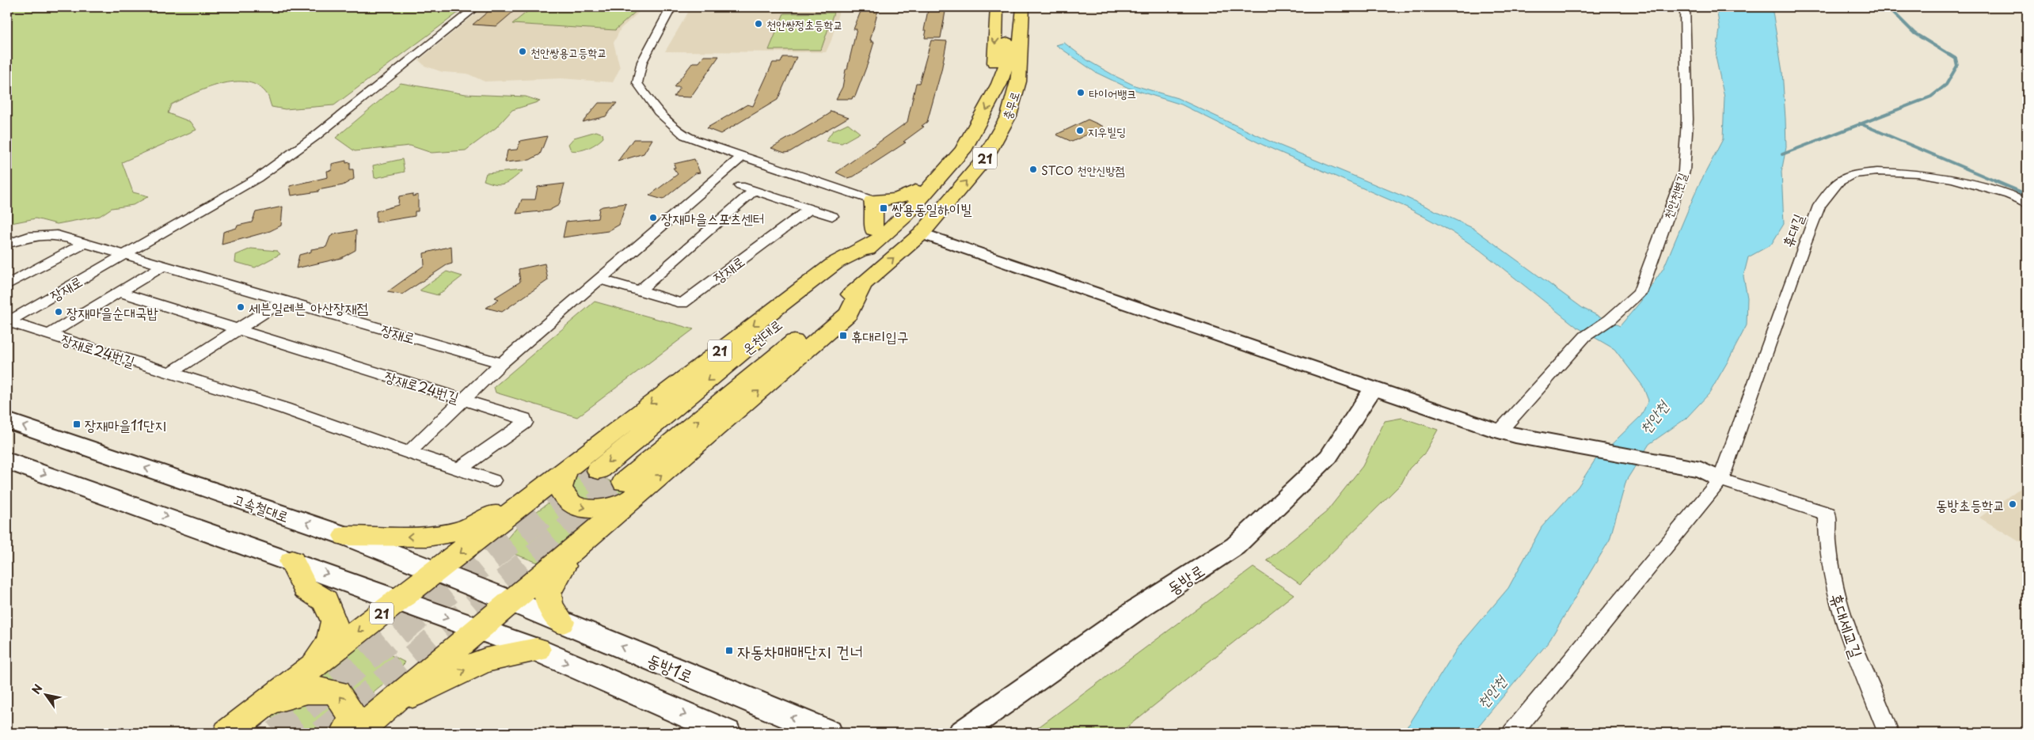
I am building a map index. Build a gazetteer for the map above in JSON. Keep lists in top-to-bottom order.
{
  "streets": {
    "highway": ["충무로", "21", "온천대로"],
    "main road": ["고속철대로", "동방1로"],
    "street": [
      "천안천변길",
      "휴대길",
      "장재로",
      "장재로24번길",
      "동방로",
      "휴대세교길"
    ]
  },
  "crossings": [
    ["충무로", "21"],
    ["충무로", "온천대로"],
    ["21", "온천대로"],
    ["21", "고속철대로"],
    ["21", "동방1로"],
    ["장재로", "장재로24번길"],
    ["고속철대로", "동방1로"]
  ],
  "water": ["천안천"],
  "places": {
    "other": [
      "천안쌍정초등학교",
      "천안쌍용고등학교",
      "타이어뱅크",
      "지우빌딩",
      "STCO 천안신방점",
      "장재마을스포츠센터",
      "세븐일레븐 아산장재점",
      "장재마을순대국밥",
      "동방초등학교"
    ],
    "transit": [
      "쌍용동일하이빌",
      "휴대리입구",
      "장재마을11단지",
      "자동차매매단지 건너"
    ]
  },
  "north": "top left"
}
